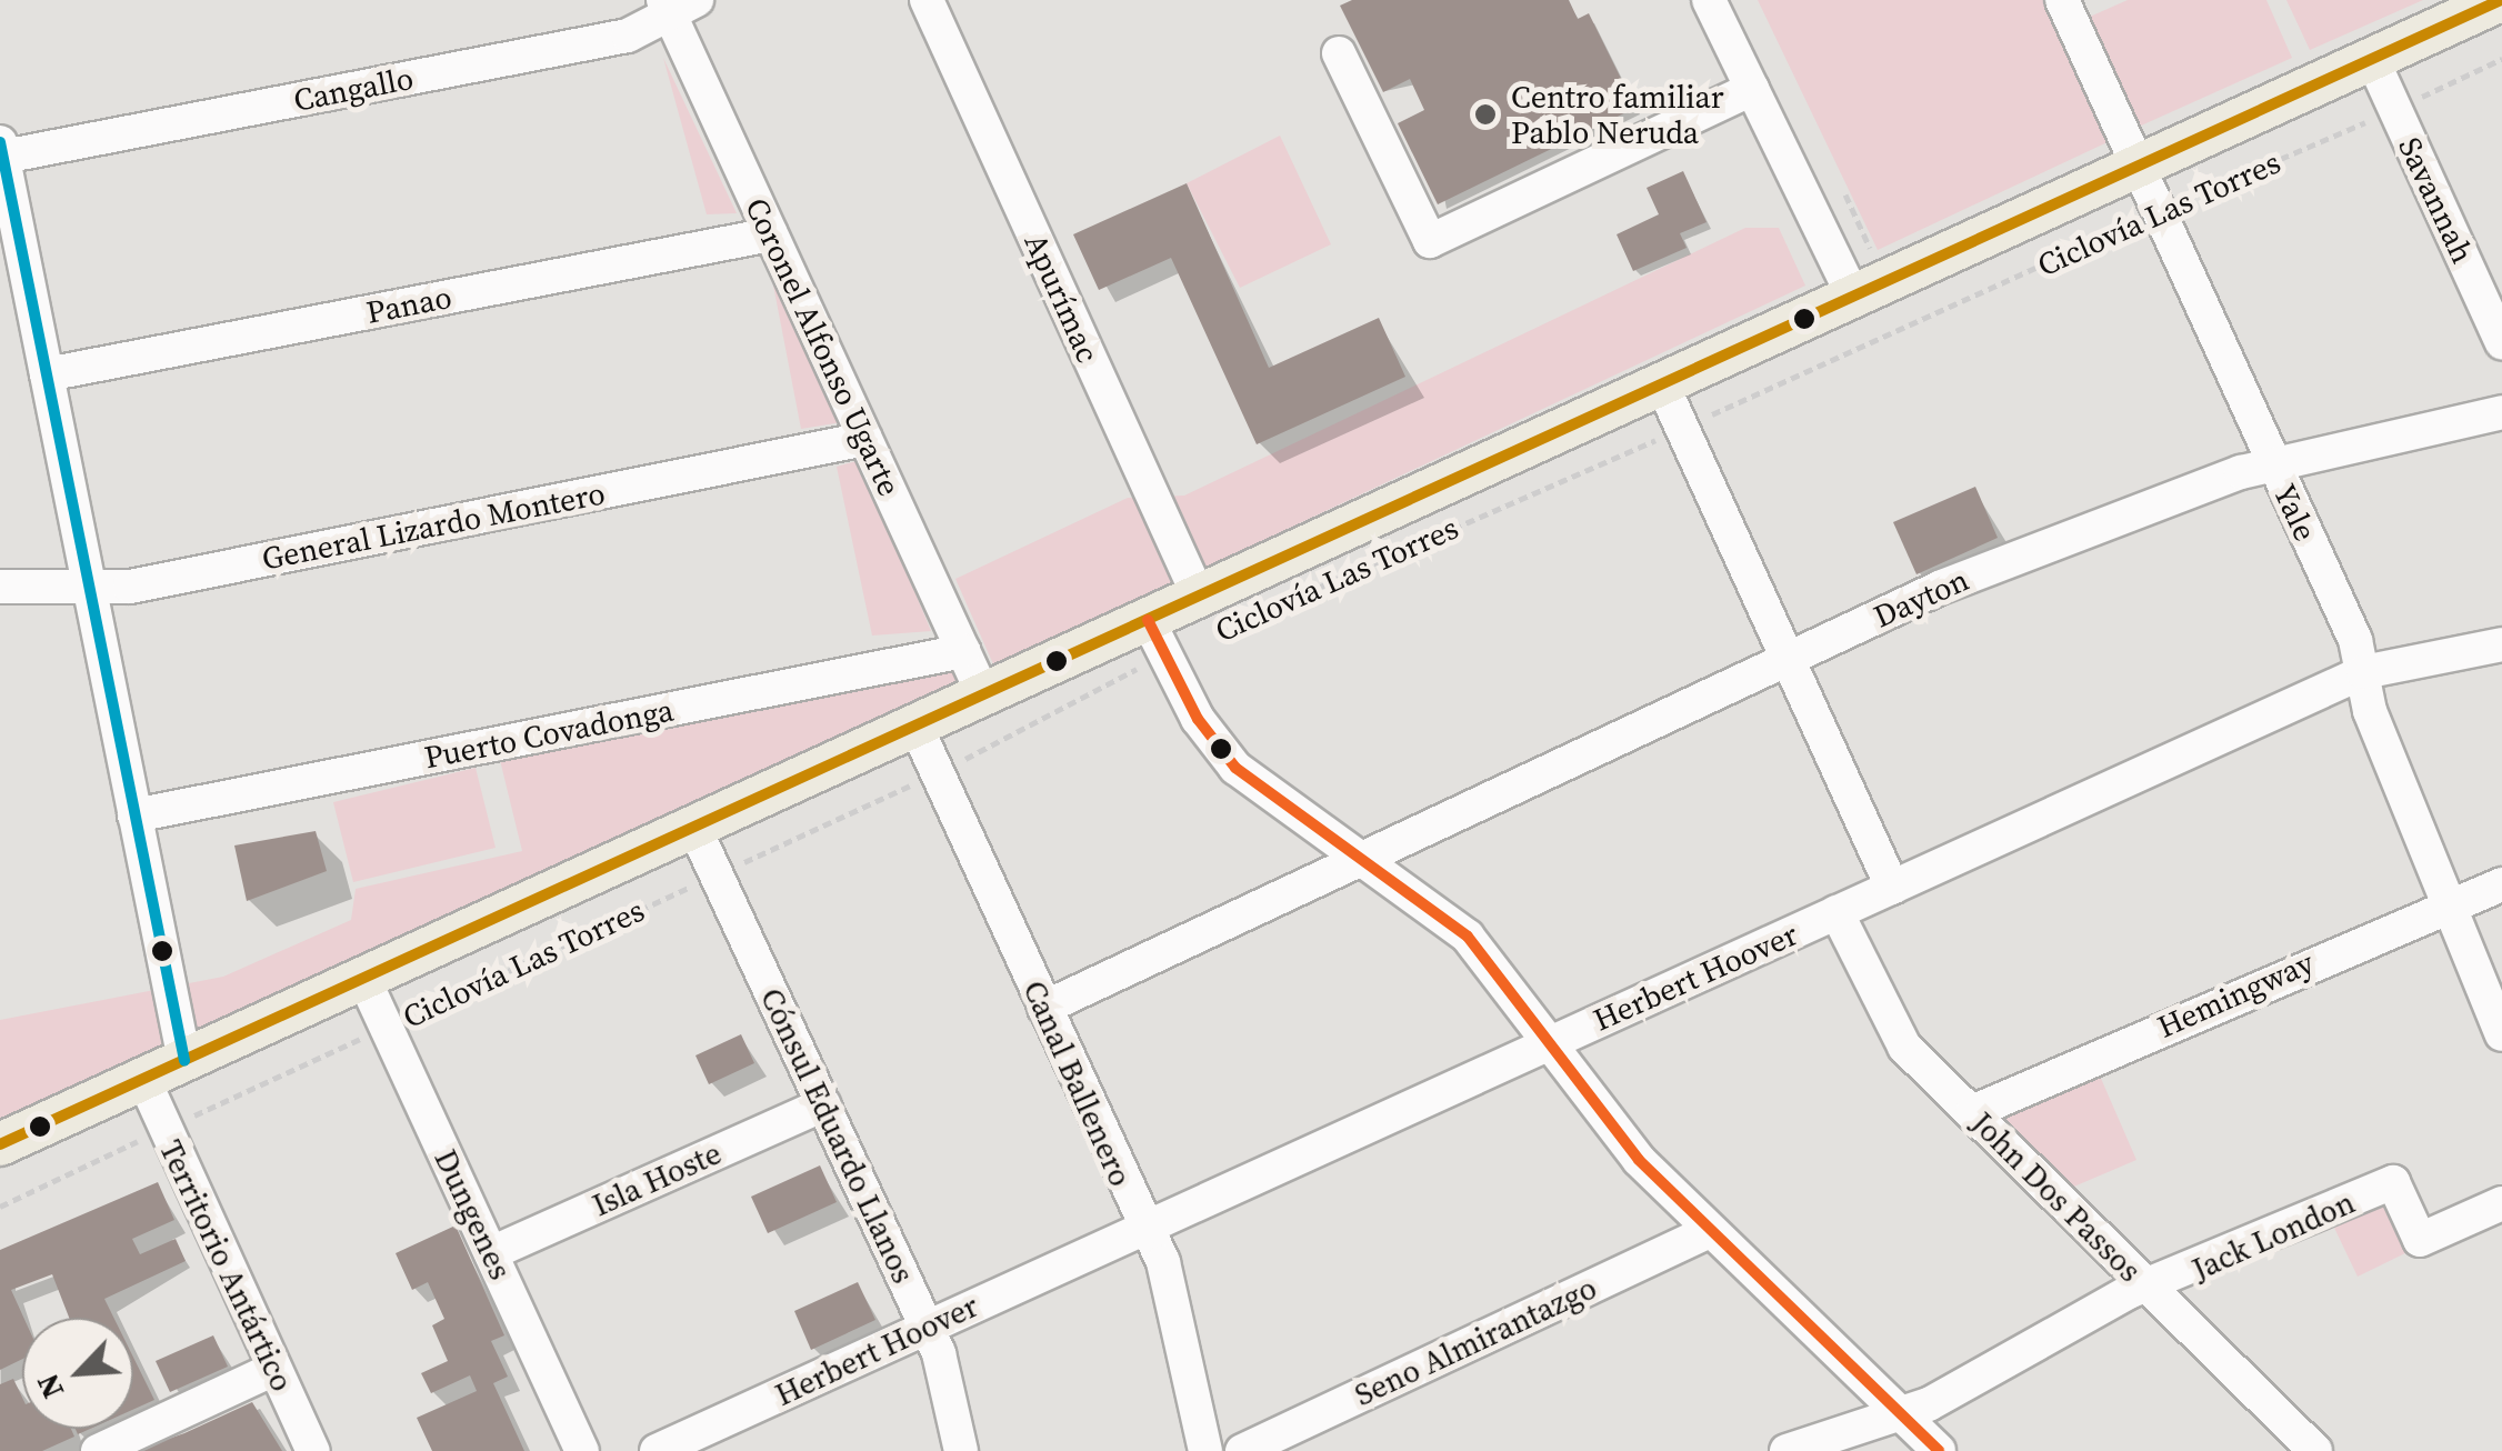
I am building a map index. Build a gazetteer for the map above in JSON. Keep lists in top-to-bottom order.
{
  "streets": {
    "street": [
      "Cangallo",
      "Savannah",
      "Apurímac",
      "Panao",
      "Coronel Alfonso Ugarte",
      "Yale",
      "General Lizardo Montero",
      "Dayton",
      "Puerto Covadonga",
      "Herbert Hoover",
      "Hemingway",
      "Canal Ballenero",
      "Cónsul Eduardo Llanos",
      "Isla Hoste",
      "John Dos Passos",
      "Dungenes",
      "Jack London",
      "Territorio Antártico",
      "Seno Almirantazgo"
    ],
    "path": ["Ciclovía Las Torres"]
  },
  "crossings": [
    ["Cangallo", "Coronel Alfonso Ugarte"],
    ["Savannah", "Ciclovía Las Torres"],
    ["Ciclovía Las Torres", "Yale"],
    ["Ciclovía Las Torres", "Canal Ballenero"],
    ["Ciclovía Las Torres", "Cónsul Eduardo Llanos"],
    ["Ciclovía Las Torres", "Dungenes"],
    ["Ciclovía Las Torres", "Territorio Antártico"],
    ["Panao", "Coronel Alfonso Ugarte"],
    ["Coronel Alfonso Ugarte", "General Lizardo Montero"],
    ["Coronel Alfonso Ugarte", "Puerto Covadonga"],
    ["Yale", "Dayton"],
    ["Yale", "Herbert Hoover"],
    ["Yale", "Hemingway"],
    ["Herbert Hoover", "Canal Ballenero"],
    ["Herbert Hoover", "Cónsul Eduardo Llanos"],
    ["Herbert Hoover", "John Dos Passos"],
    ["Hemingway", "John Dos Passos"],
    ["Cónsul Eduardo Llanos", "Isla Hoste"],
    ["Isla Hoste", "Dungenes"],
    ["John Dos Passos", "Jack London"]
  ],
  "places": ["Centro familiar Pablo Neruda"],
  "north": "bottom left"
}
